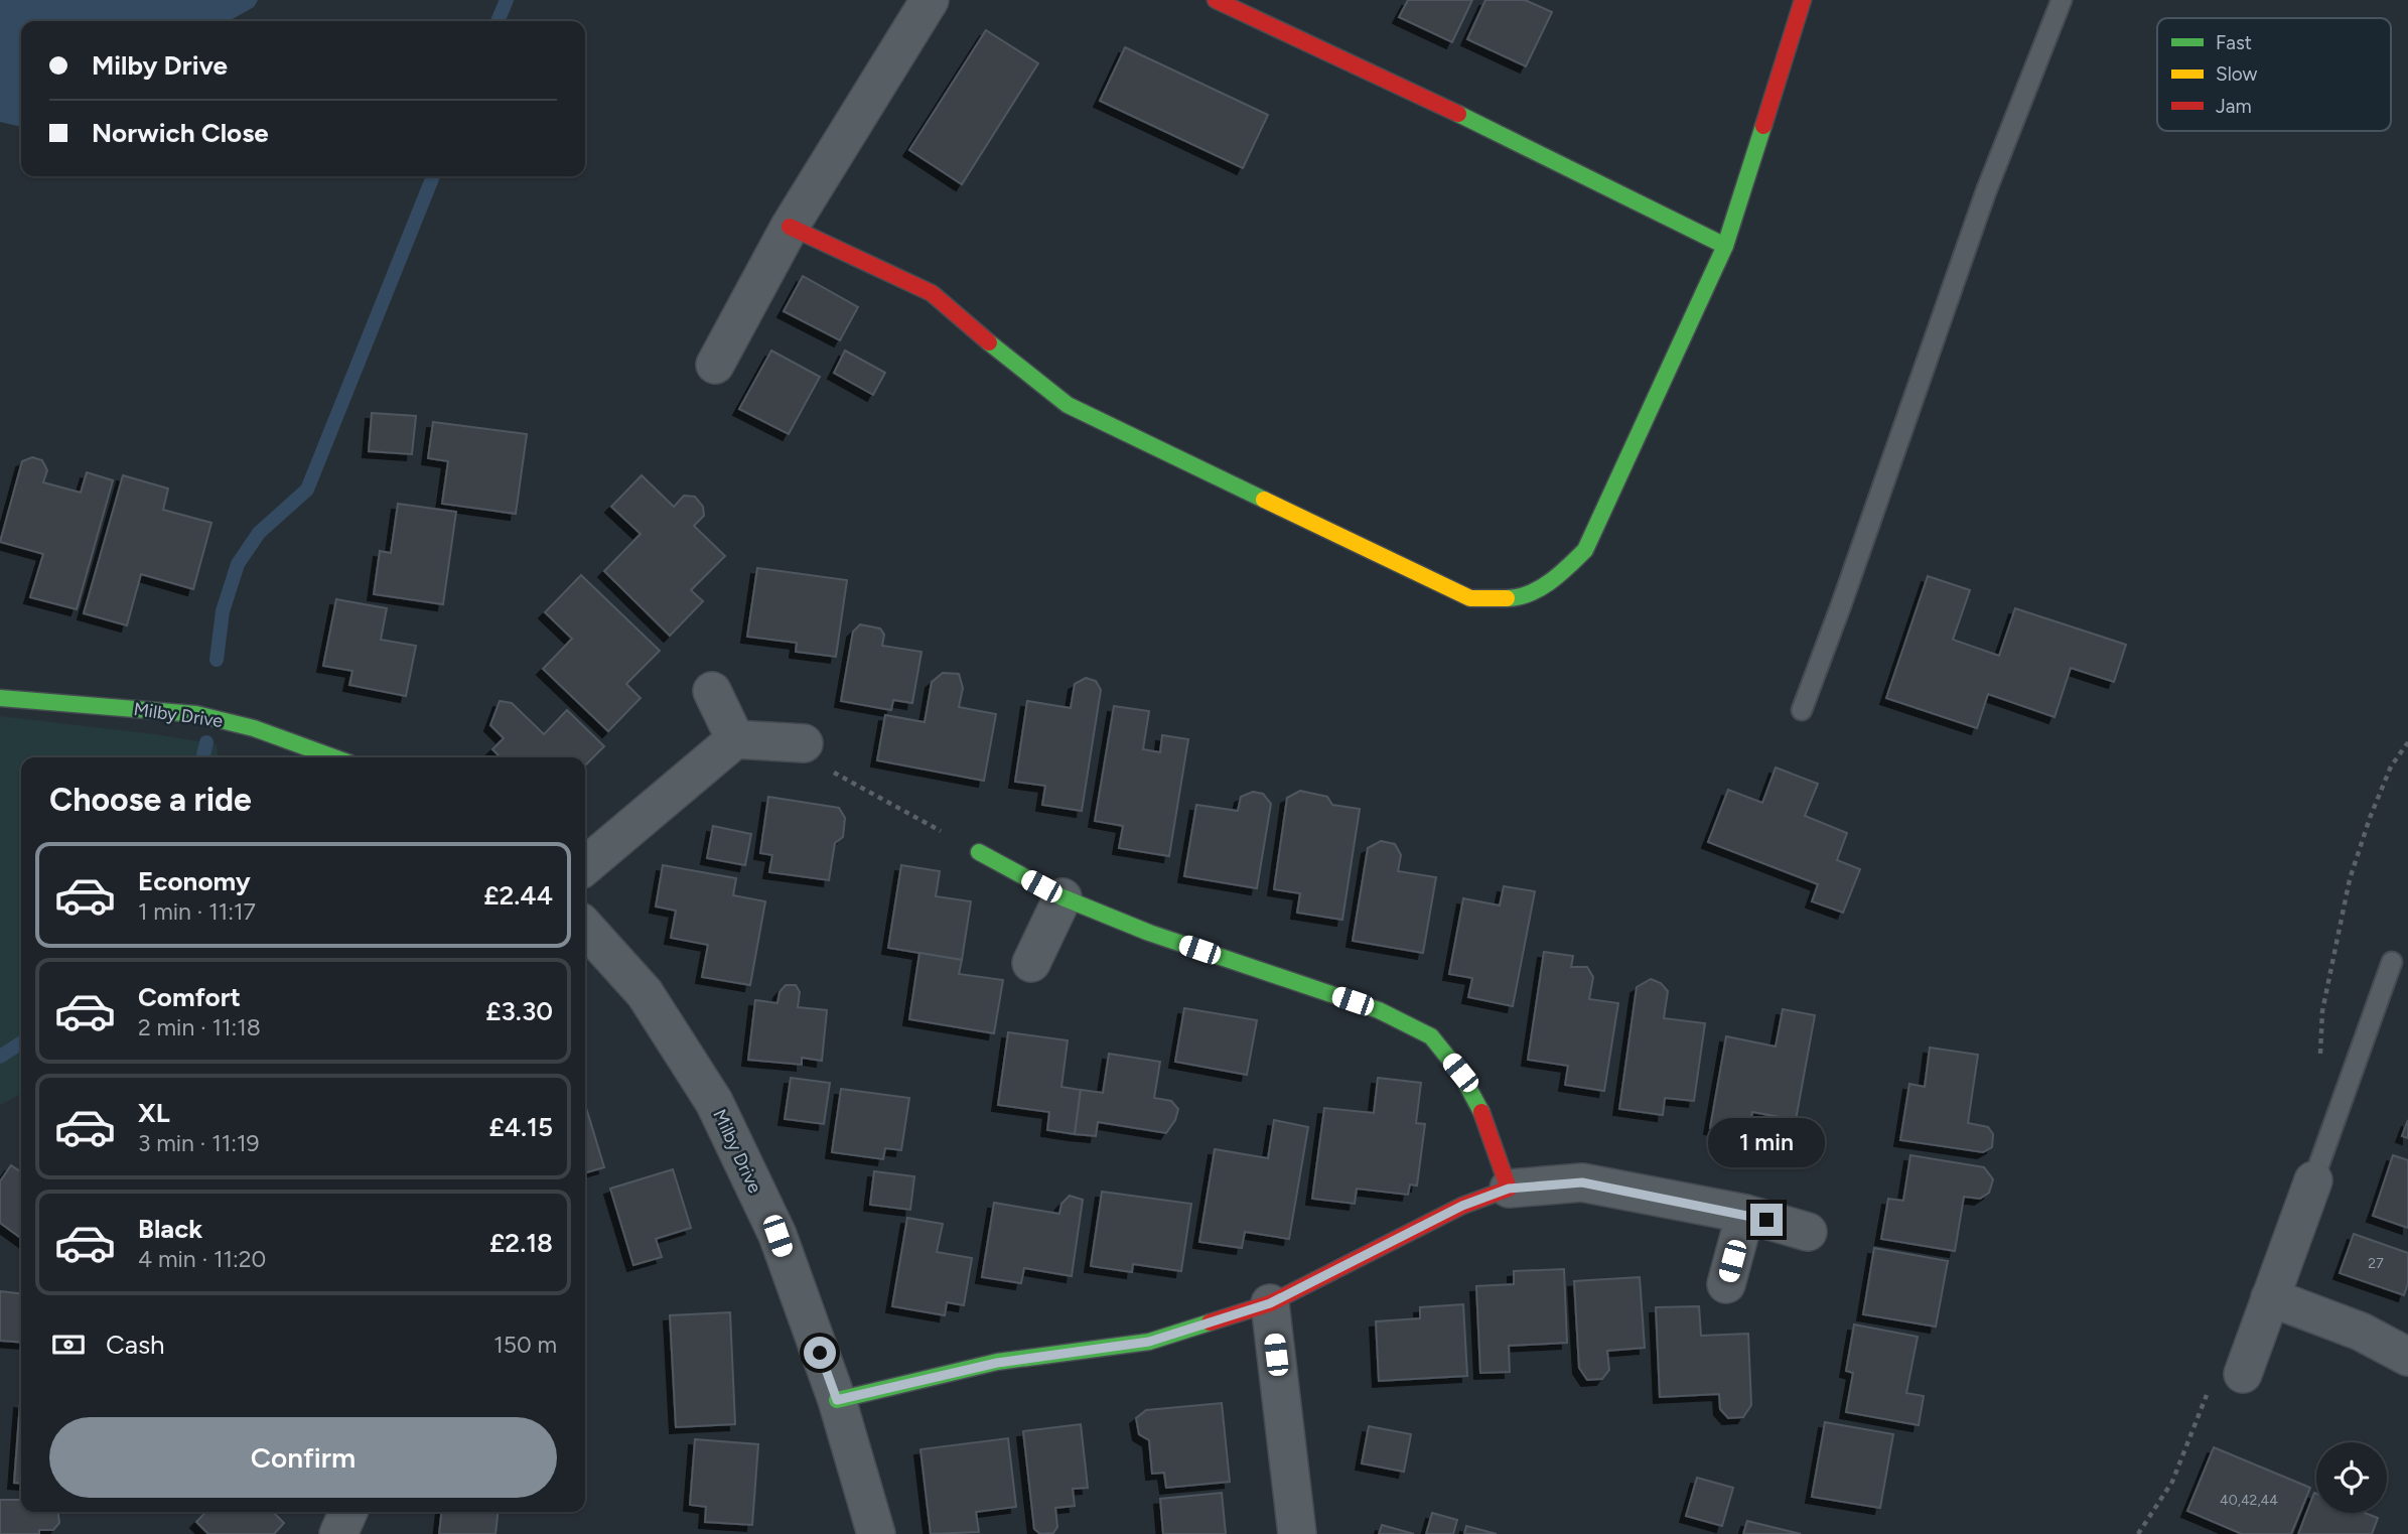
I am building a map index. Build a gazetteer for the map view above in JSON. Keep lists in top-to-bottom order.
{
  "streets": {
    "street": ["Milby Drive"]
  },
  "house_numbers": ["27", "40,42,44"],
  "legend": ["Fast", "Slow", "Jam"],
  "page": {
    "banner": ["Milby Drive", "Norwich Close"],
    "heading": "Choose a ride",
    "list": [
      {
        "name": "Economy",
        "note": "1 min · 11:17",
        "value": "£2.44"
      },
      {
        "name": "Comfort",
        "note": "2 min · 11:18",
        "value": "£3.30"
      },
      {
        "name": "XL",
        "note": "3 min · 11:19",
        "value": "£4.15"
      },
      {
        "name": "Black",
        "note": "4 min · 11:20",
        "value": "£2.18"
      }
    ],
    "bubble": "1 min",
    "pay": ["Cash", "150 m"],
    "buttons": "Confirm"
  }
}
